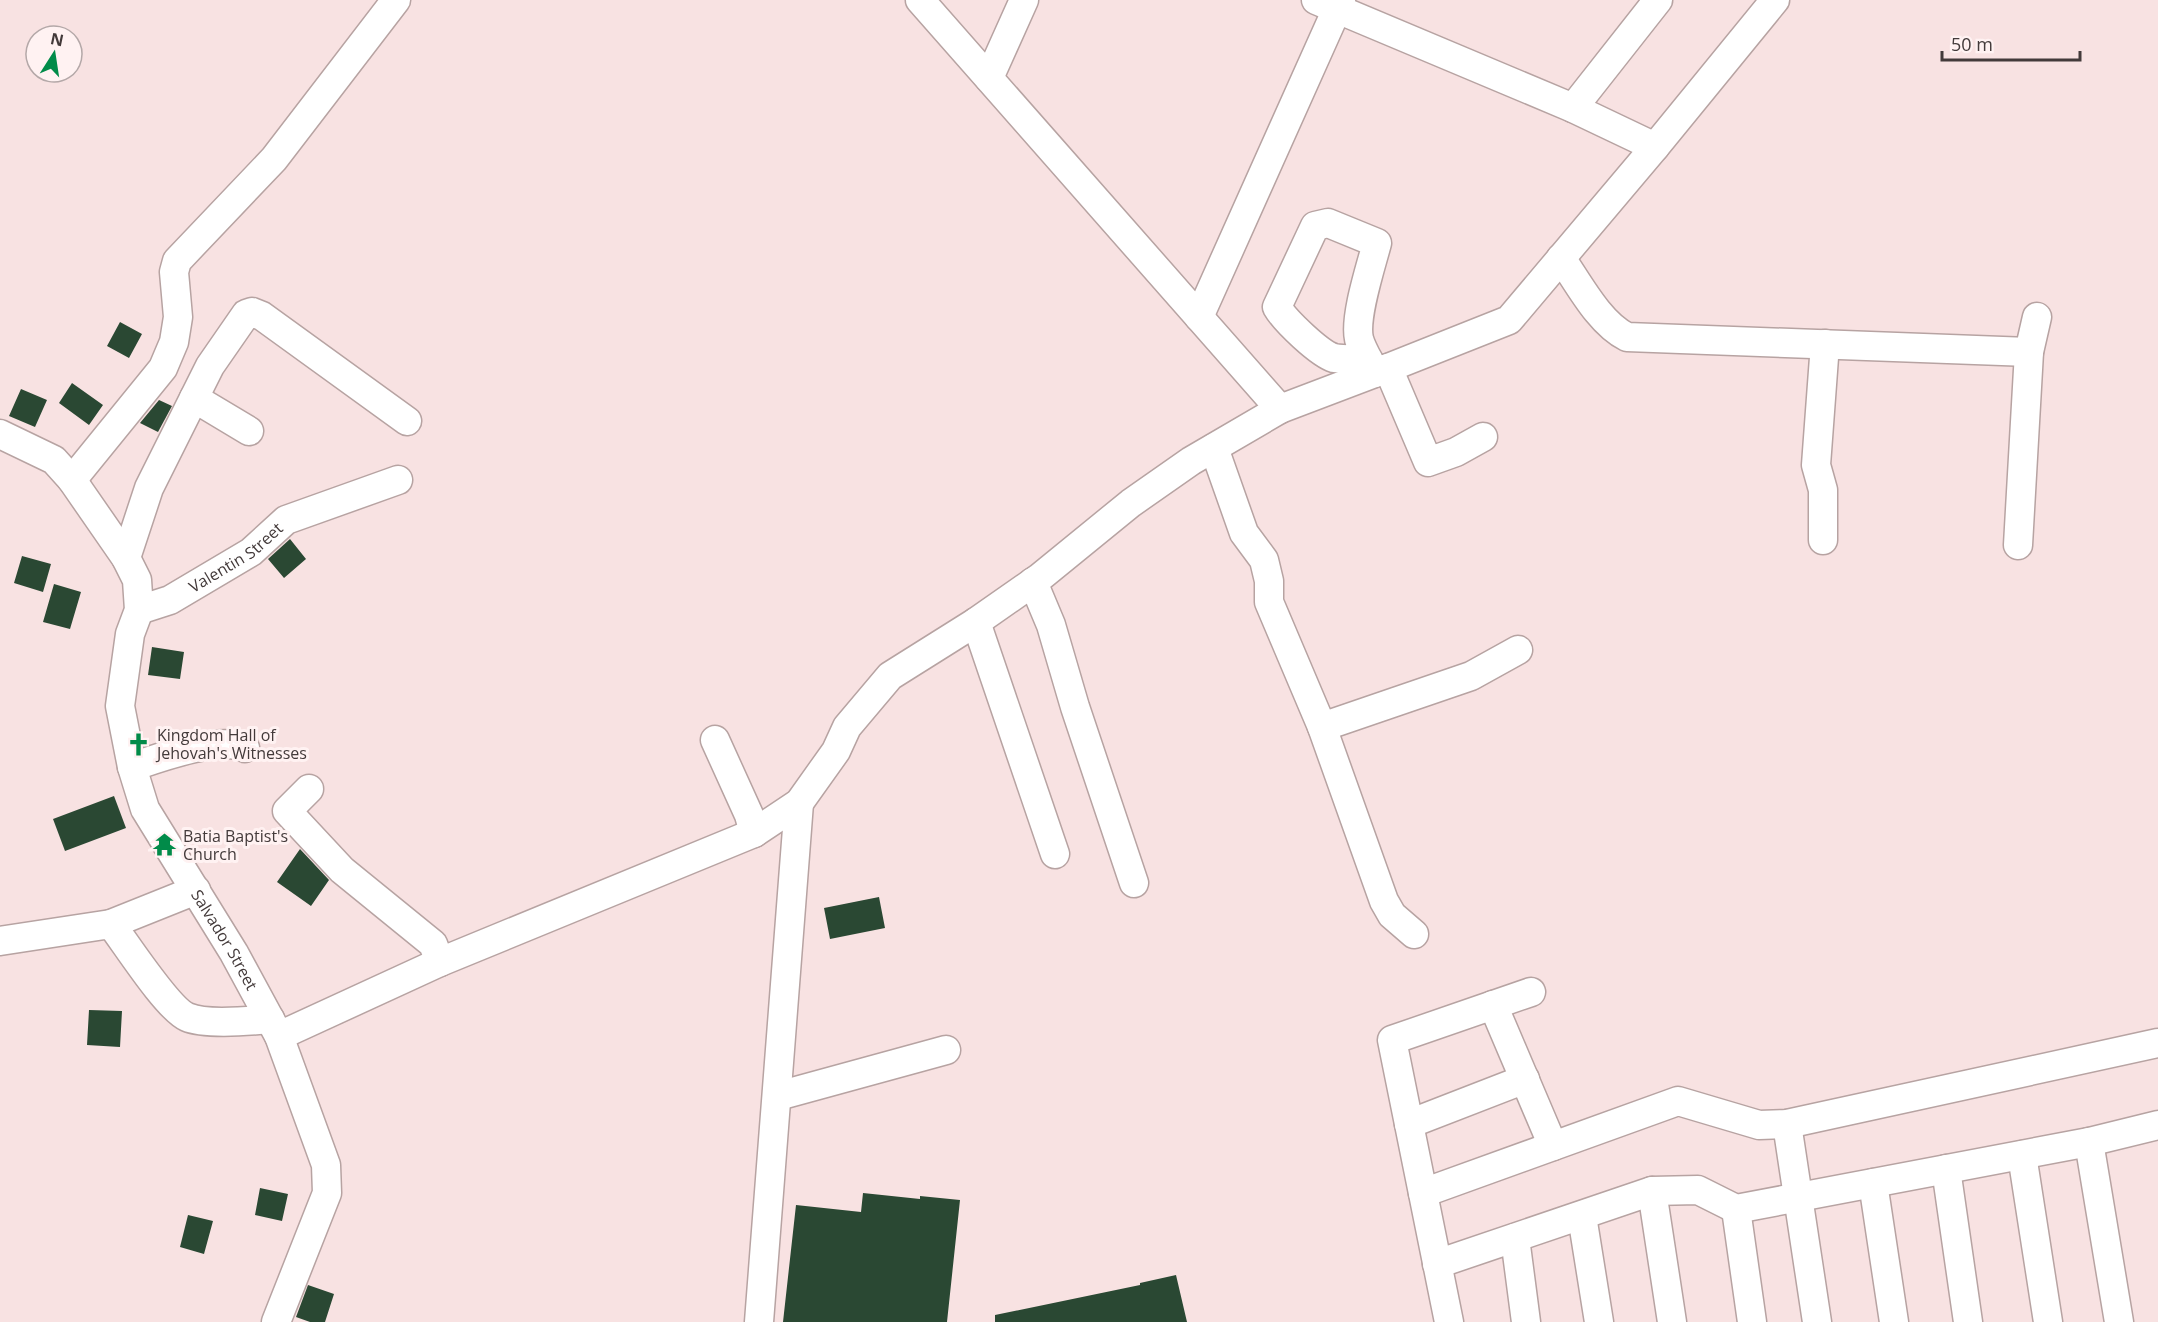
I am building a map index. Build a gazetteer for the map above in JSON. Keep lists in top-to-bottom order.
{
  "streets": {
    "street": ["Valentin Street", "Salvador Street"]
  },
  "crossings": [
    ["Valentin Street", "Salvador Street"]
  ],
  "places": {
    "church": ["Kingdom Hall of Jehovah's Witnesses"],
    "temple": ["Batia Baptist's Church"]
  },
  "scale_bar": "50 m",
  "north": "top"
}
